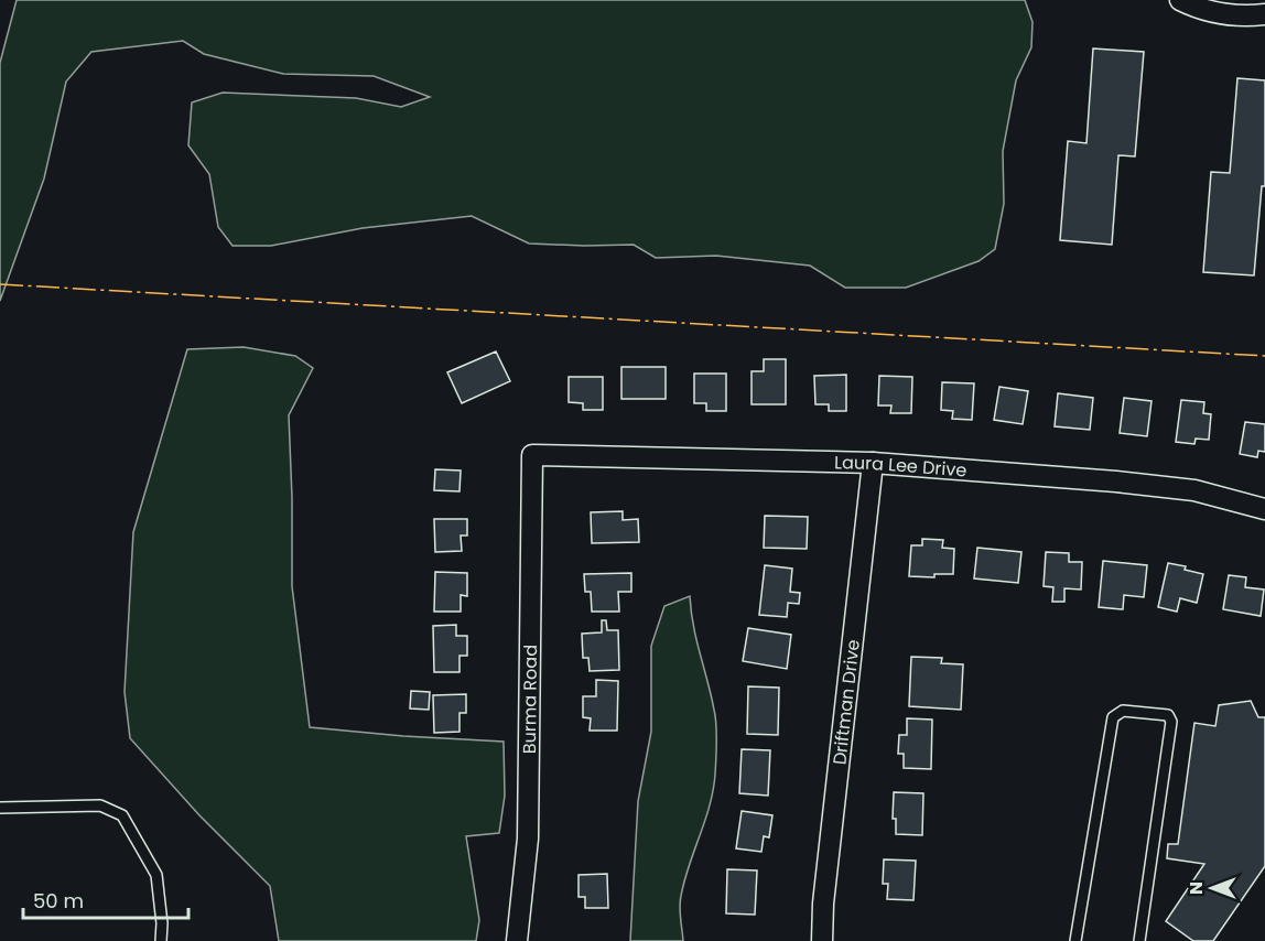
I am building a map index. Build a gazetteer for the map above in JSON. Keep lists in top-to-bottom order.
{
  "streets": {
    "street": ["Laura Lee Drive", "Burma Road", "Driftman Drive"]
  },
  "crossings": [
    ["Laura Lee Drive", "Burma Road"],
    ["Laura Lee Drive", "Driftman Drive"]
  ],
  "scale_bar": "50 m",
  "north": "left"
}
